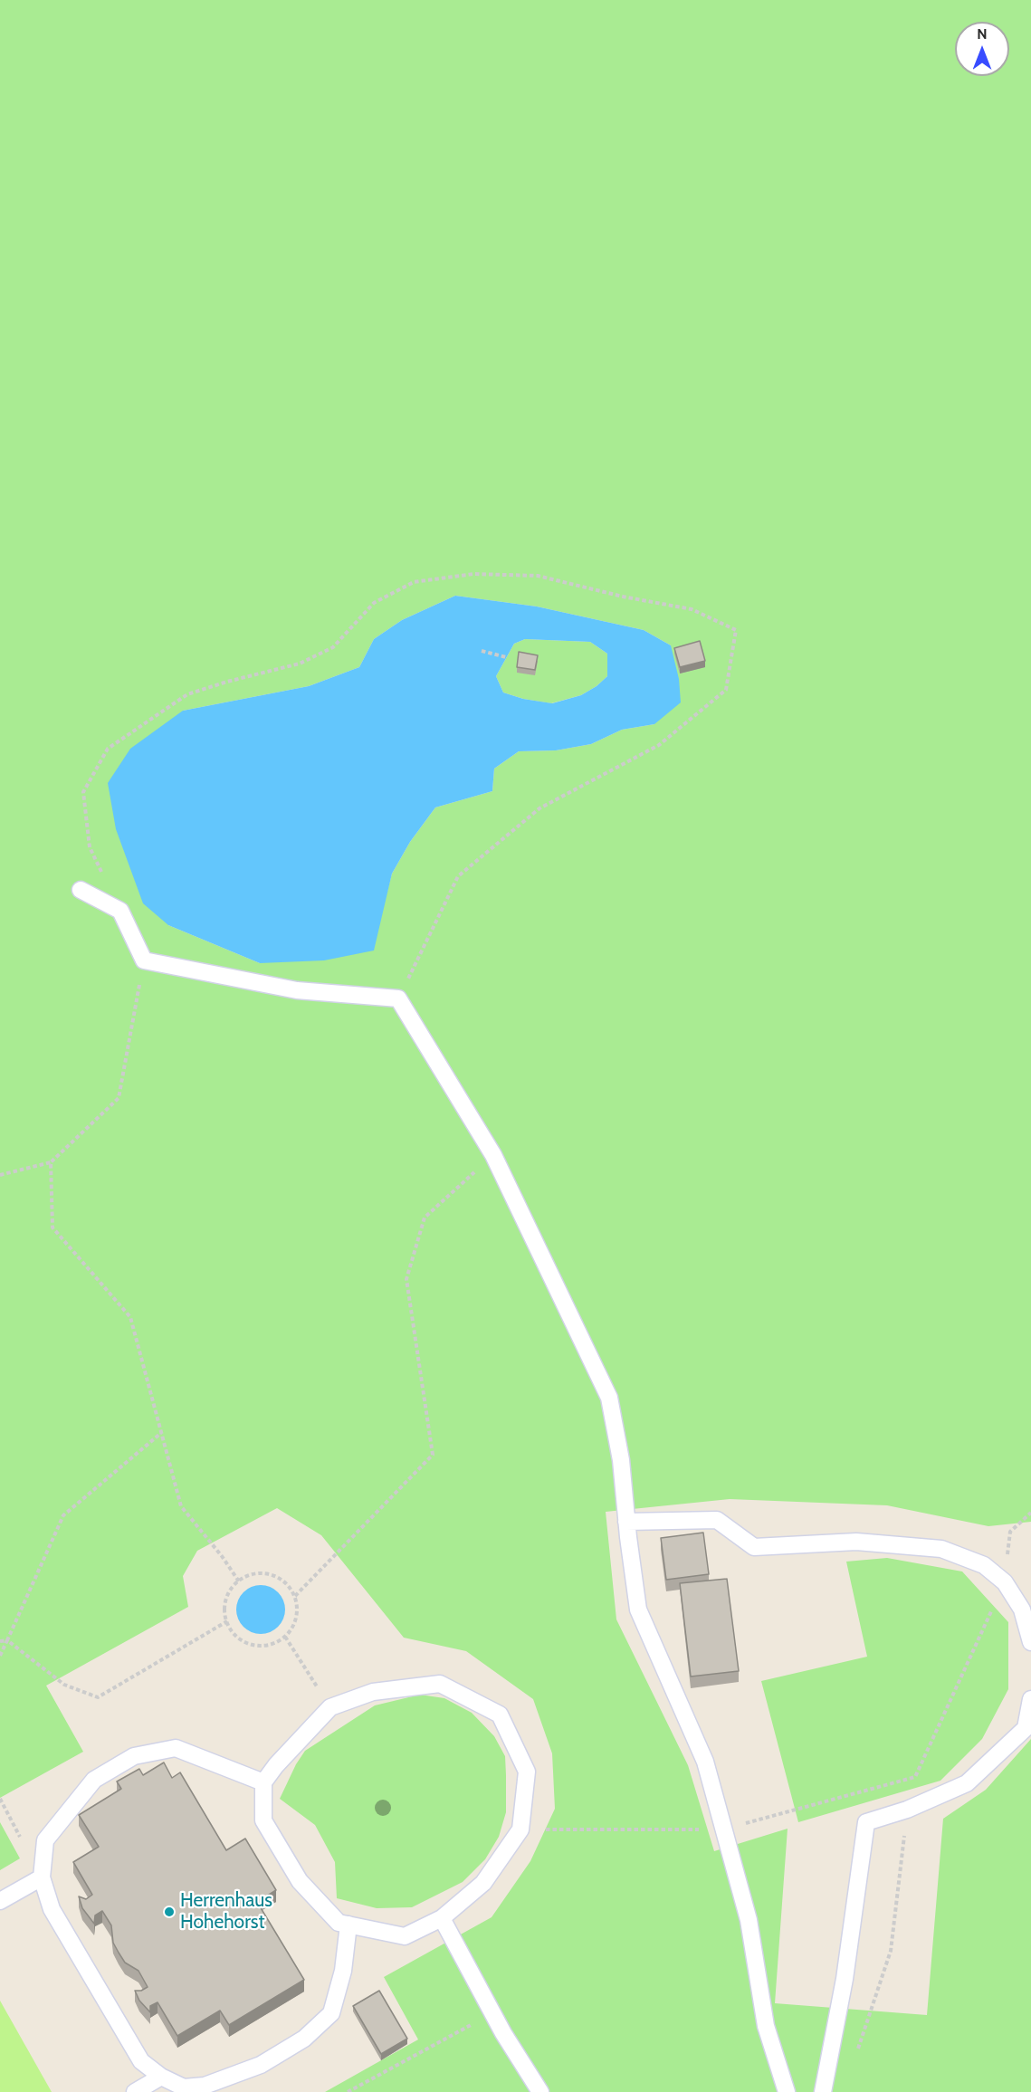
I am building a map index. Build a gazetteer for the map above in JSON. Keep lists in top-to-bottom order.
{
  "places": ["Herrenhaus Hohehorst"],
  "north": "top"
}
